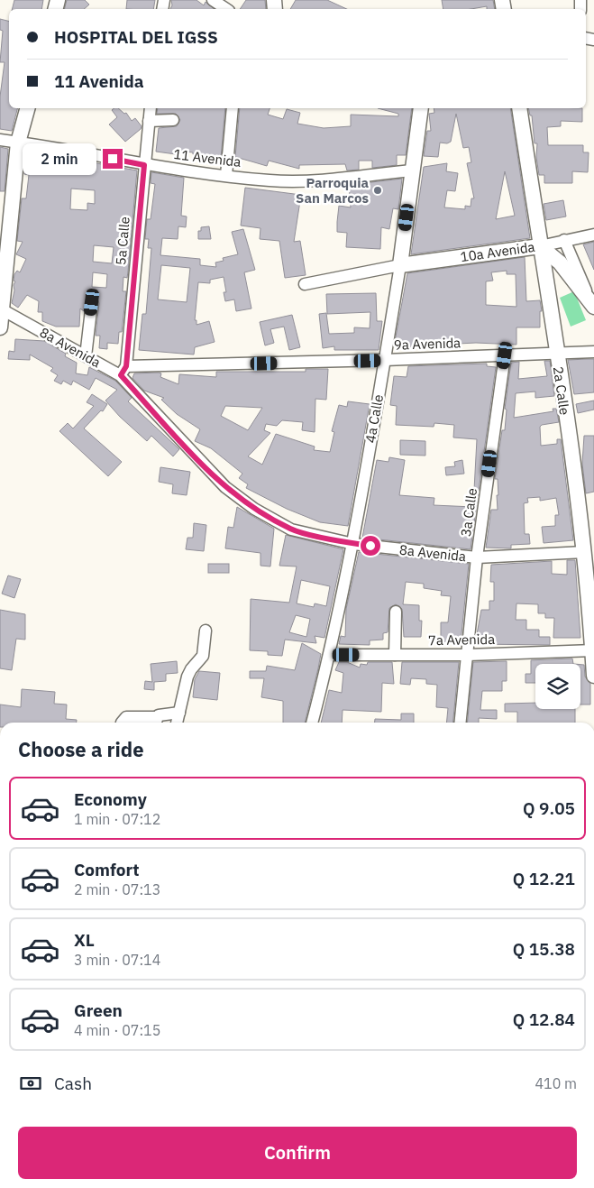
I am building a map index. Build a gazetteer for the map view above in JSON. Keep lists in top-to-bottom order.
{
  "streets": {
    "main road": ["10a Avenida", "2a Calle", "4a Calle"],
    "street": [
      "11 Avenida",
      "5a Calle",
      "9a Avenida",
      "8a Avenida",
      "3a Calle",
      "7a Avenida"
    ]
  },
  "crossings": [
    ["11 Avenida", "5a Calle"],
    ["11 Avenida", "4a Calle"],
    ["5a Calle", "9a Avenida"],
    ["5a Calle", "8a Avenida"],
    ["10a Avenida", "2a Calle"],
    ["10a Avenida", "4a Calle"],
    ["9a Avenida", "8a Avenida"],
    ["9a Avenida", "2a Calle"],
    ["9a Avenida", "4a Calle"],
    ["9a Avenida", "3a Calle"],
    ["8a Avenida", "2a Calle"],
    ["8a Avenida", "4a Calle"],
    ["8a Avenida", "3a Calle"],
    ["2a Calle", "7a Avenida"],
    ["4a Calle", "7a Avenida"],
    ["3a Calle", "7a Avenida"]
  ],
  "places": ["Parroquia San Marcos"],
  "page": {
    "banner": ["HOSPITAL DEL IGSS", "11 Avenida"],
    "bubble": "2 min",
    "heading": "Choose a ride",
    "list": [
      {
        "name": "Economy",
        "note": "1 min · 07:12",
        "value": "Q 9.05"
      },
      {
        "name": "Comfort",
        "note": "2 min · 07:13",
        "value": "Q 12.21"
      },
      {
        "name": "XL",
        "note": "3 min · 07:14",
        "value": "Q 15.38"
      },
      {
        "name": "Green",
        "note": "4 min · 07:15",
        "value": "Q 12.84"
      }
    ],
    "pay": ["Cash", "410 m"],
    "buttons": "Confirm"
  }
}
